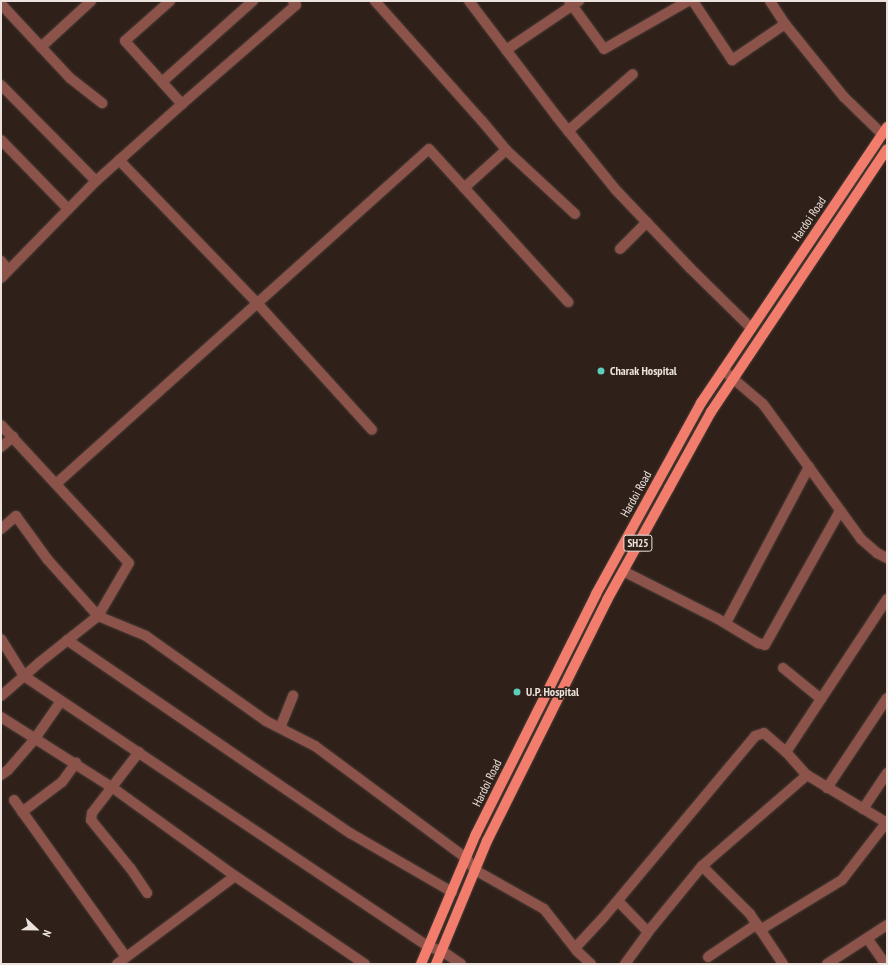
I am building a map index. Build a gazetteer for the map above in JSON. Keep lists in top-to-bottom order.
{
  "streets": {
    "main road": ["Hardoi Road", "SH25"]
  },
  "places": ["Charak Hospital", "U.P. Hospital"],
  "north": "right"
}
